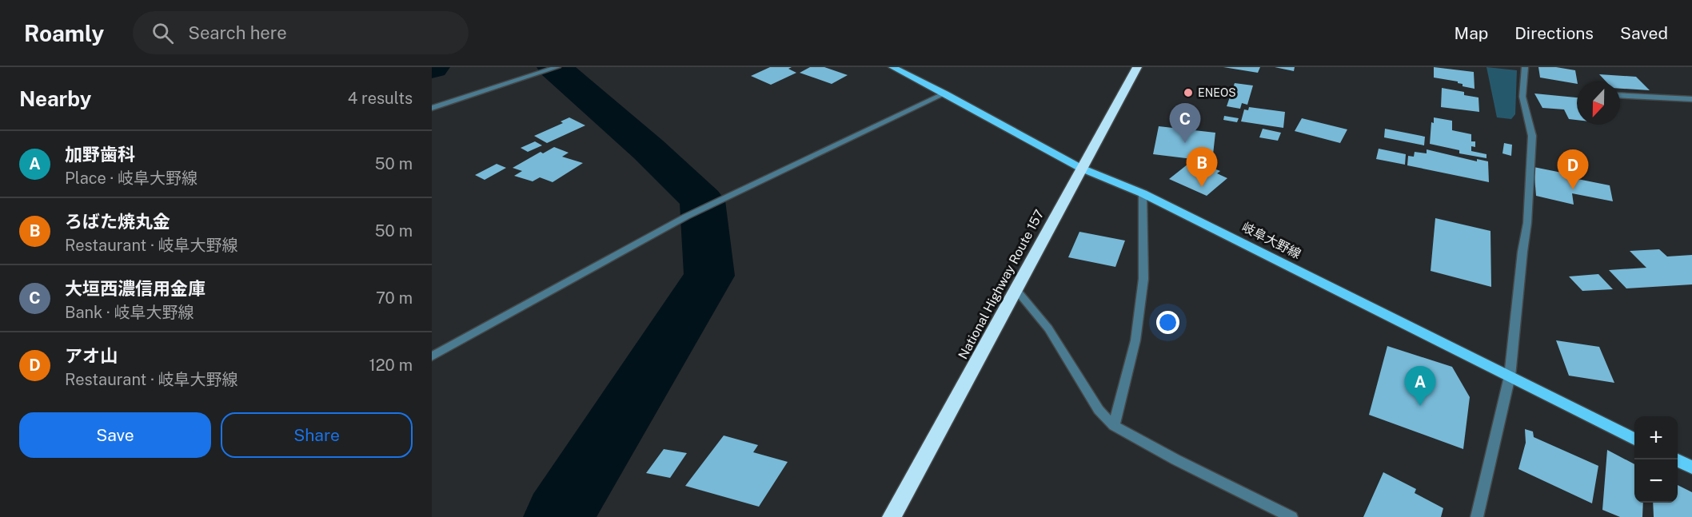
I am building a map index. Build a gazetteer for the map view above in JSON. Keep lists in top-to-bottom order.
{
  "streets": {
    "highway": ["National Highway Route 157"],
    "main road": ["岐阜大野線"]
  },
  "crossings": [
    ["岐阜大野線", "National Highway Route 157"]
  ],
  "places": ["ENEOS"],
  "north": "bottom",
  "page": {
    "header": "Roamly",
    "search": "Search here",
    "nav": ["Map", "Directions", "Saved"],
    "heading": ["Nearby", "4 results"],
    "pins": [
      "C",
      "B",
      "D",
      "A"
    ],
    "list": [
      {
        "mark": "A",
        "name": "加野歯科",
        "note": "Place · 岐阜大野線",
        "value": "50 m"
      },
      {
        "mark": "B",
        "name": "ろばた焼丸金",
        "note": "Restaurant · 岐阜大野線",
        "value": "50 m"
      },
      {
        "mark": "C",
        "name": "大垣西濃信用金庫",
        "note": "Bank · 岐阜大野線",
        "value": "70 m"
      },
      {
        "mark": "D",
        "name": "アオ山",
        "note": "Restaurant · 岐阜大野線",
        "value": "120 m"
      }
    ],
    "buttons": ["Save", "Share"],
    "map_buttons": ["+", "−"]
  }
}
